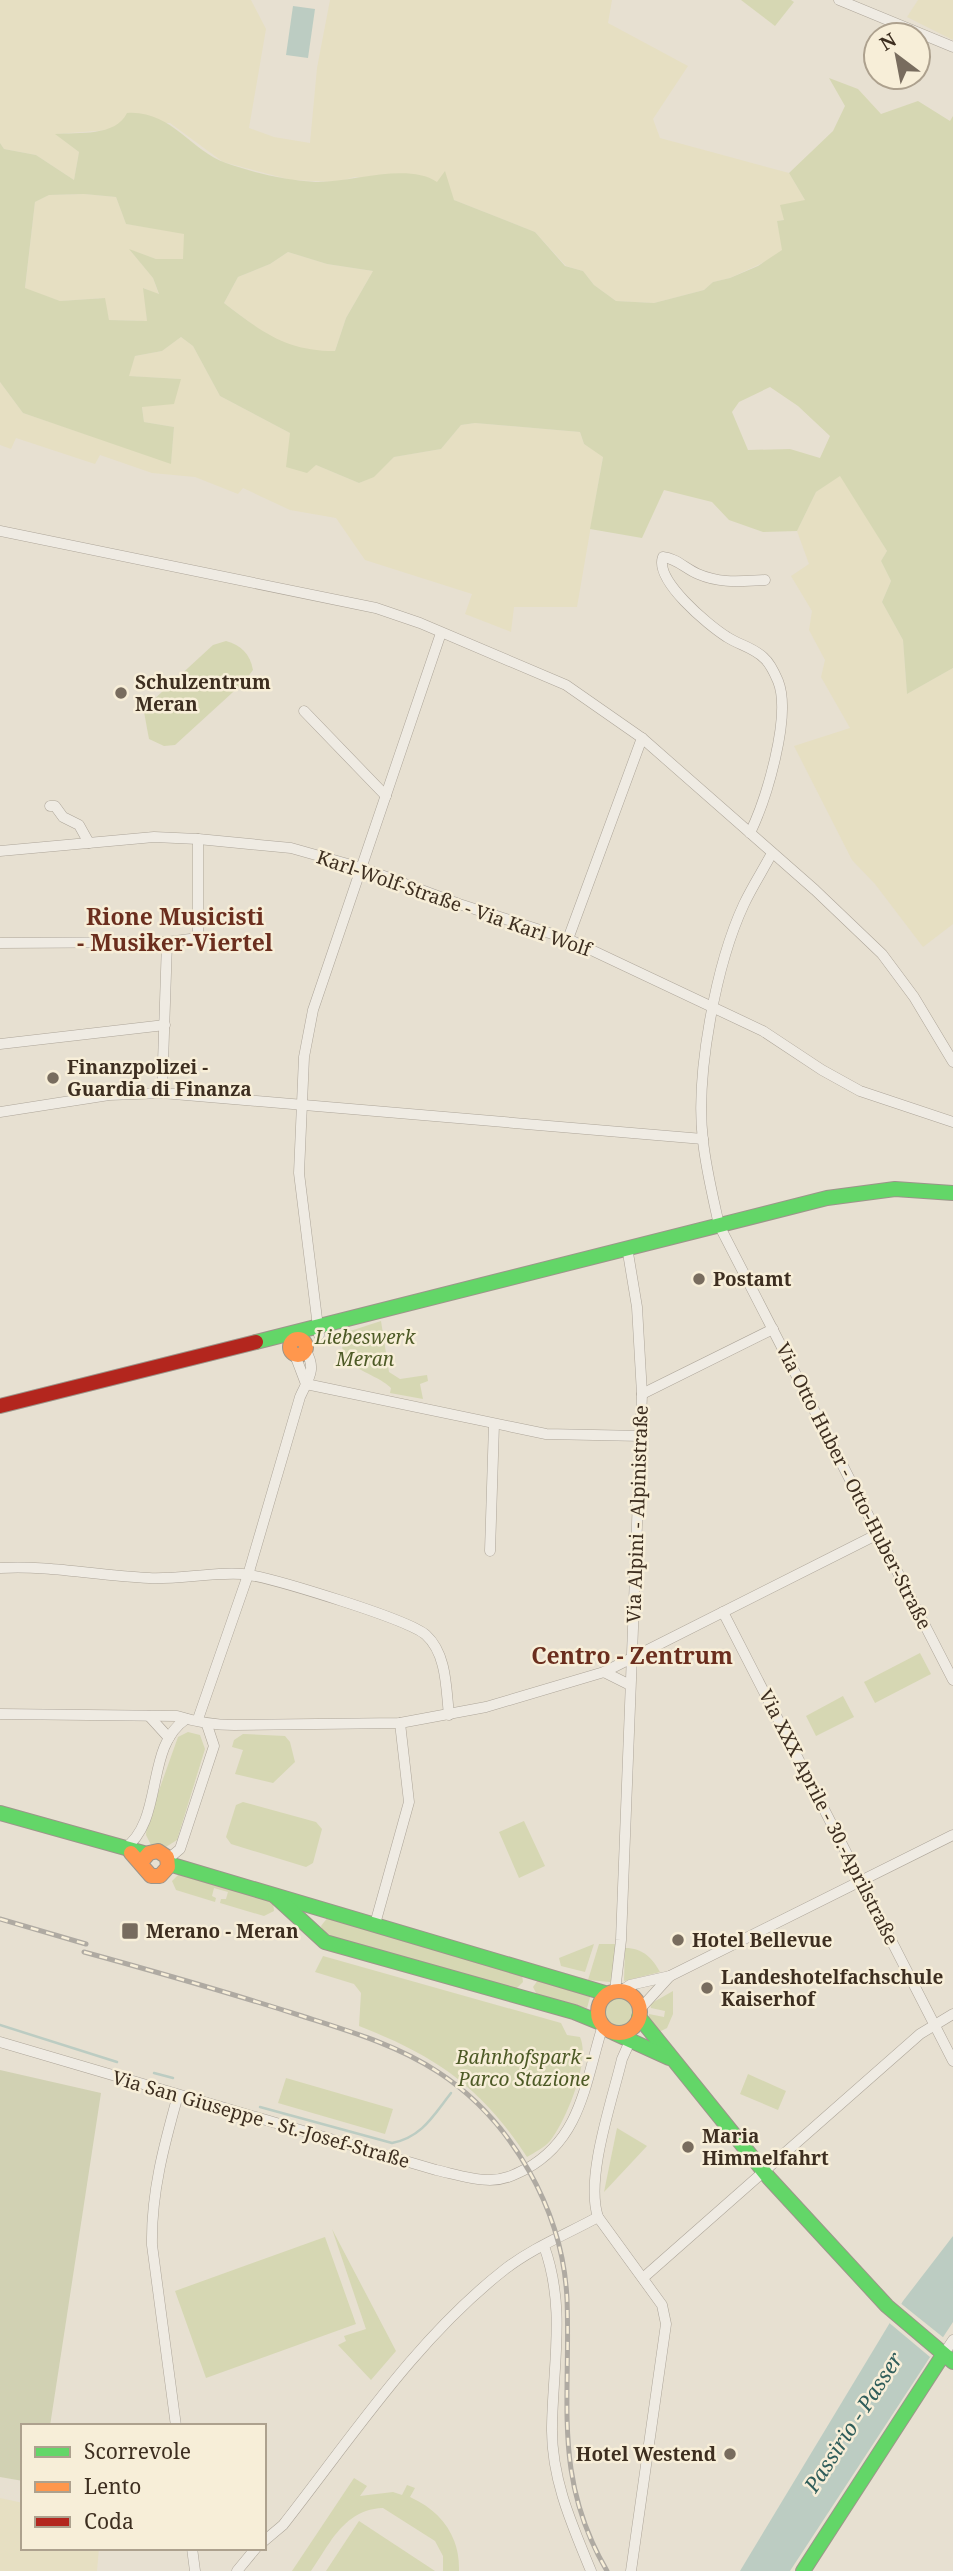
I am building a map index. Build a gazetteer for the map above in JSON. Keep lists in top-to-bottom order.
{
  "streets": {
    "street": [
      "Karl-Wolf-Straße - Via Karl Wolf",
      "Via Otto Huber - Otto-Huber-Straße",
      "Via Alpini - Alpinistraße",
      "Via XXX Aprile - 30.-Aprilstraße",
      "Via San Giuseppe - St.-Josef-Straße"
    ]
  },
  "crossings": [
    ["Karl-Wolf-Straße - Via Karl Wolf", "Via Otto Huber - Otto-Huber-Straße"],
    ["Via Alpini - Alpinistraße", "Via San Giuseppe - St.-Josef-Straße"]
  ],
  "districts": ["Rione Musicisti - Musiker-Viertel", "Centro - Zentrum"],
  "water": ["Passirio - Passer"],
  "parks": ["Liebeswerk Meran", "Bahnhofspark - Parco Stazione"],
  "places": {
    "other": [
      "Schulzentrum Meran",
      "Finanzpolizei - Guardia di Finanza",
      "Postamt",
      "Hotel Bellevue",
      "Landeshotelfachschule Kaiserhof",
      "Maria Himmelfahrt",
      "Hotel Westend"
    ],
    "transit": ["Merano - Meran"]
  },
  "legend": ["Scorrevole", "Lento", "Coda"],
  "north": "top left"
}
